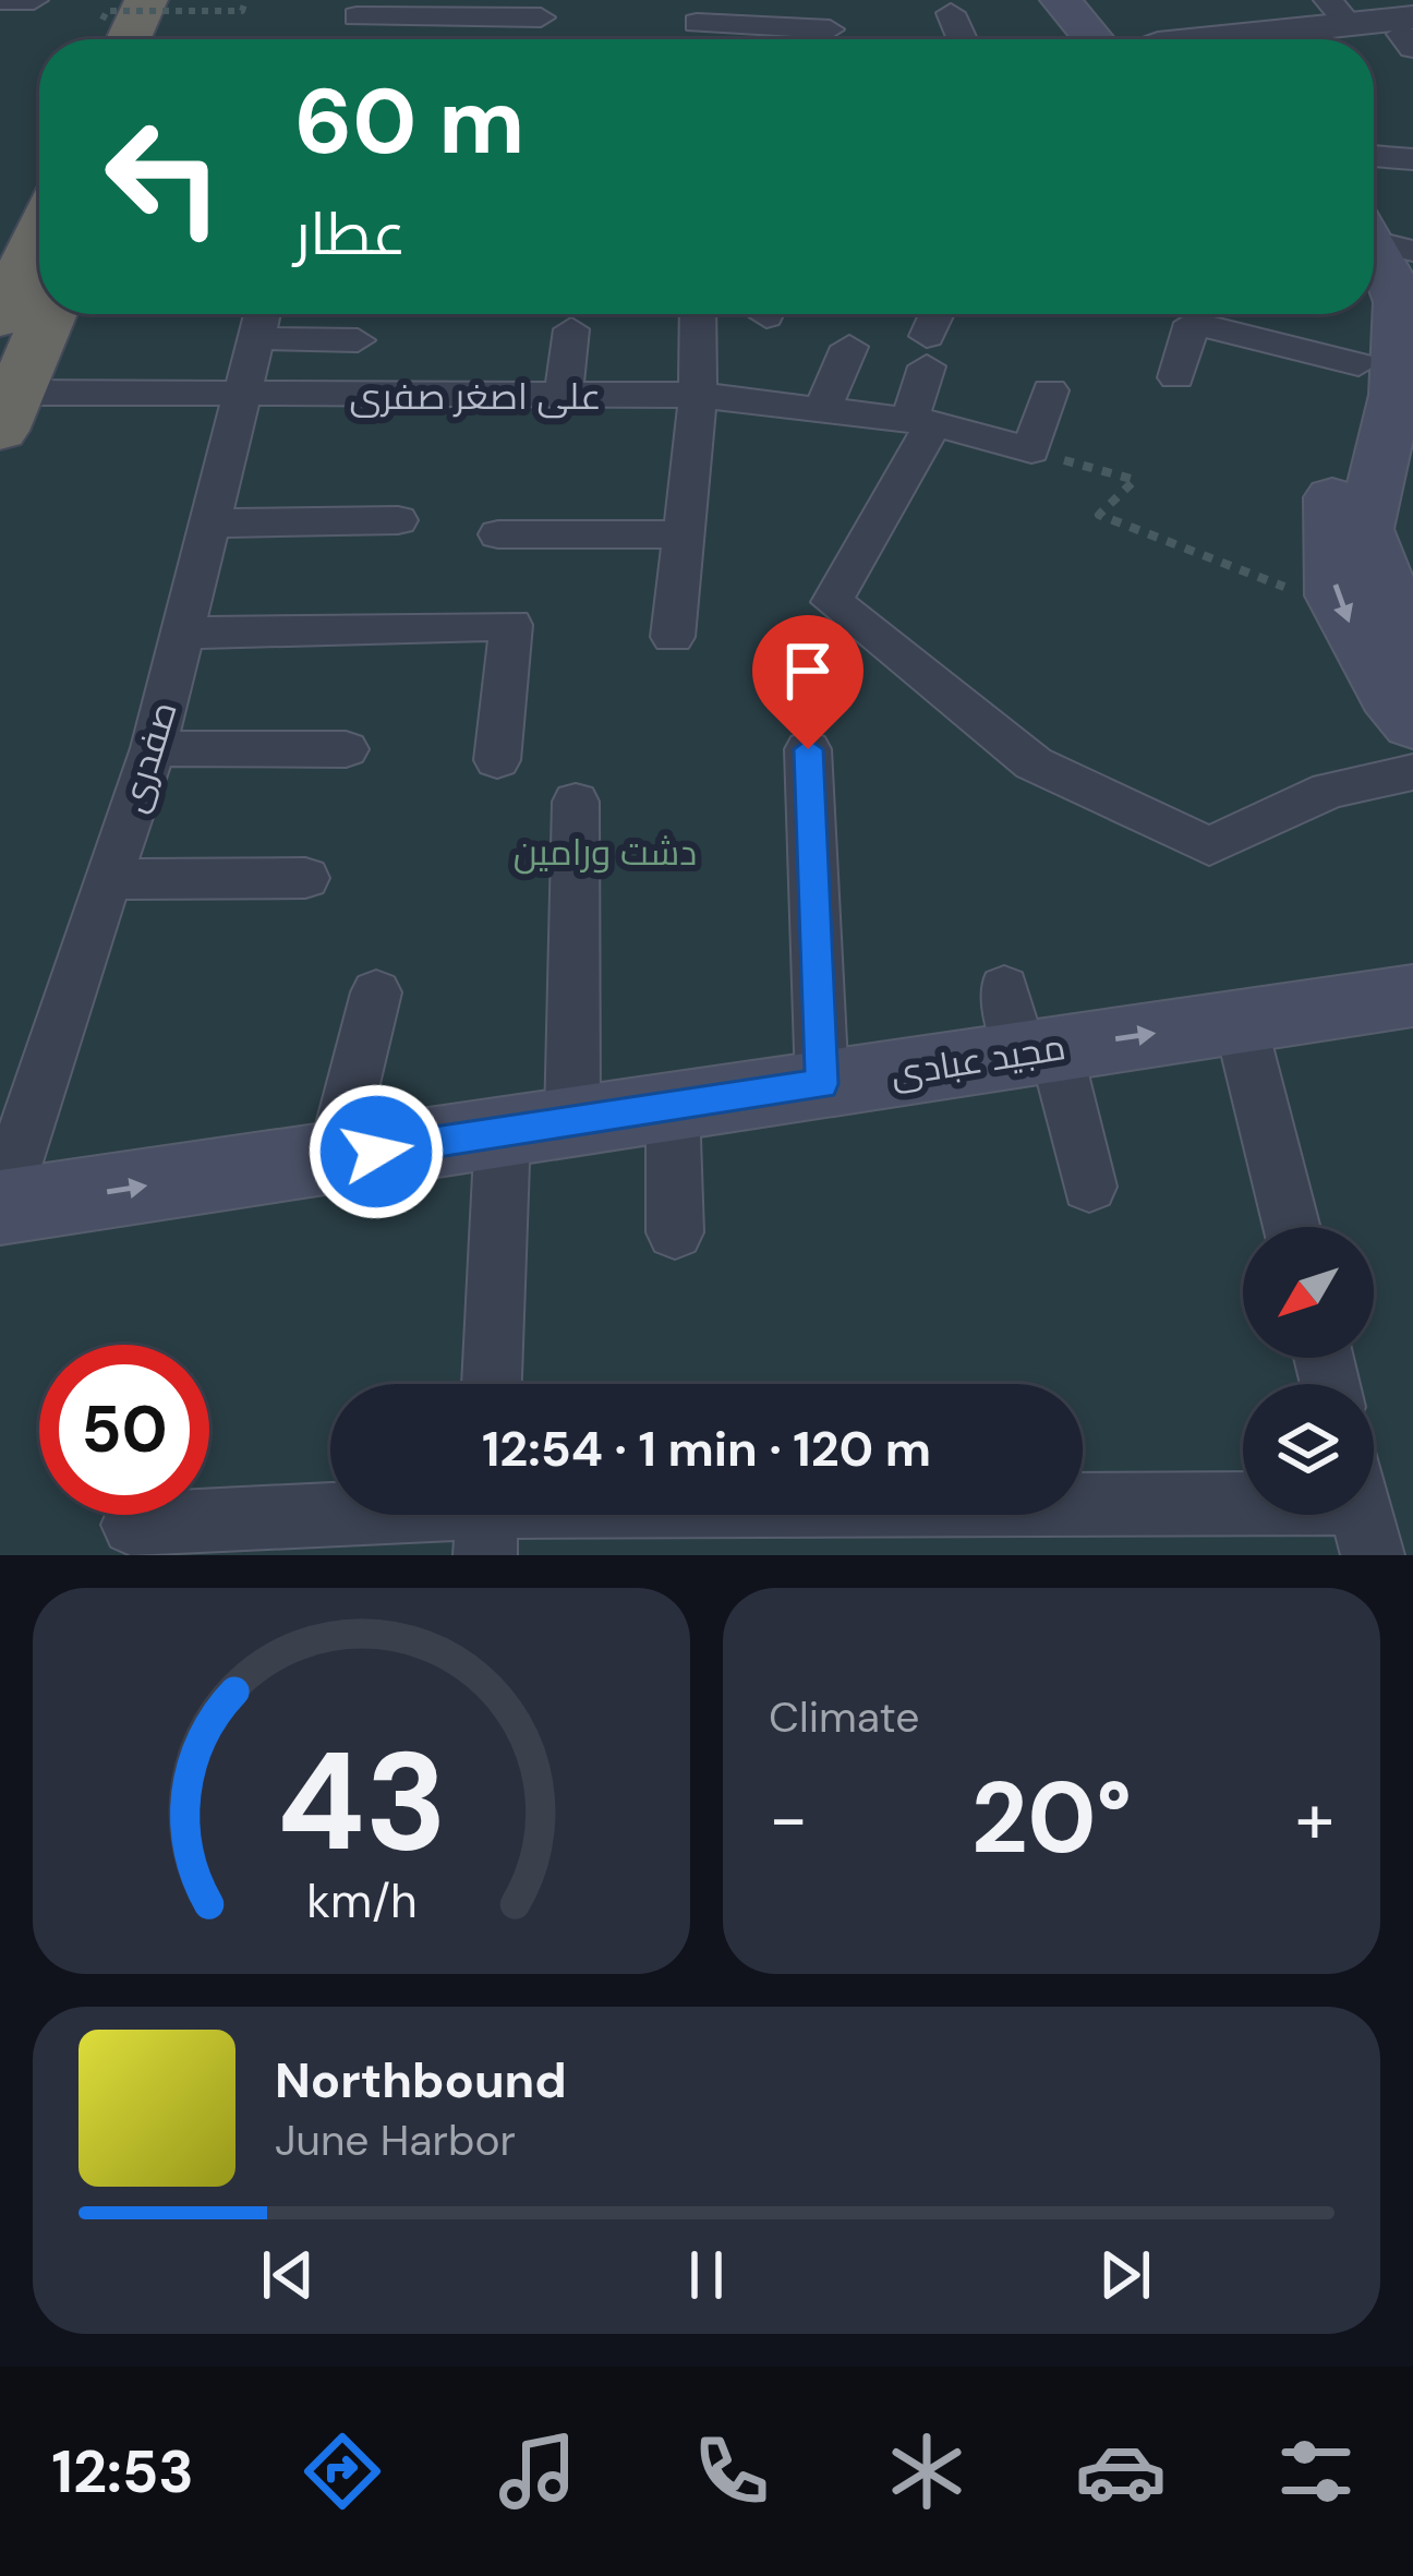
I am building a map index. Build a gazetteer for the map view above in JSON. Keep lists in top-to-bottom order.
{
  "streets": {
    "main road": ["مجید عبادی"],
    "street": ["علی اصغر صفری", "صفدری"]
  },
  "crossings": [
    ["علی اصغر صفری", "صفدری"],
    ["صفدری", "مجید عبادی"]
  ],
  "one_way": ["مجید عبادی"],
  "parks": ["دشت ورامین"],
  "north": "bottom left",
  "page": {
    "turn": ["60 m", "عطار"],
    "limit": "50",
    "trip": "12:54 · 1 min · 120 m",
    "tile": "Climate",
    "heat": ["−", "20°", "+"],
    "song": ["Northbound", "June Harbor"],
    "tabs": "12:53",
    "gauge": ["43", "km/h"]
  }
}
